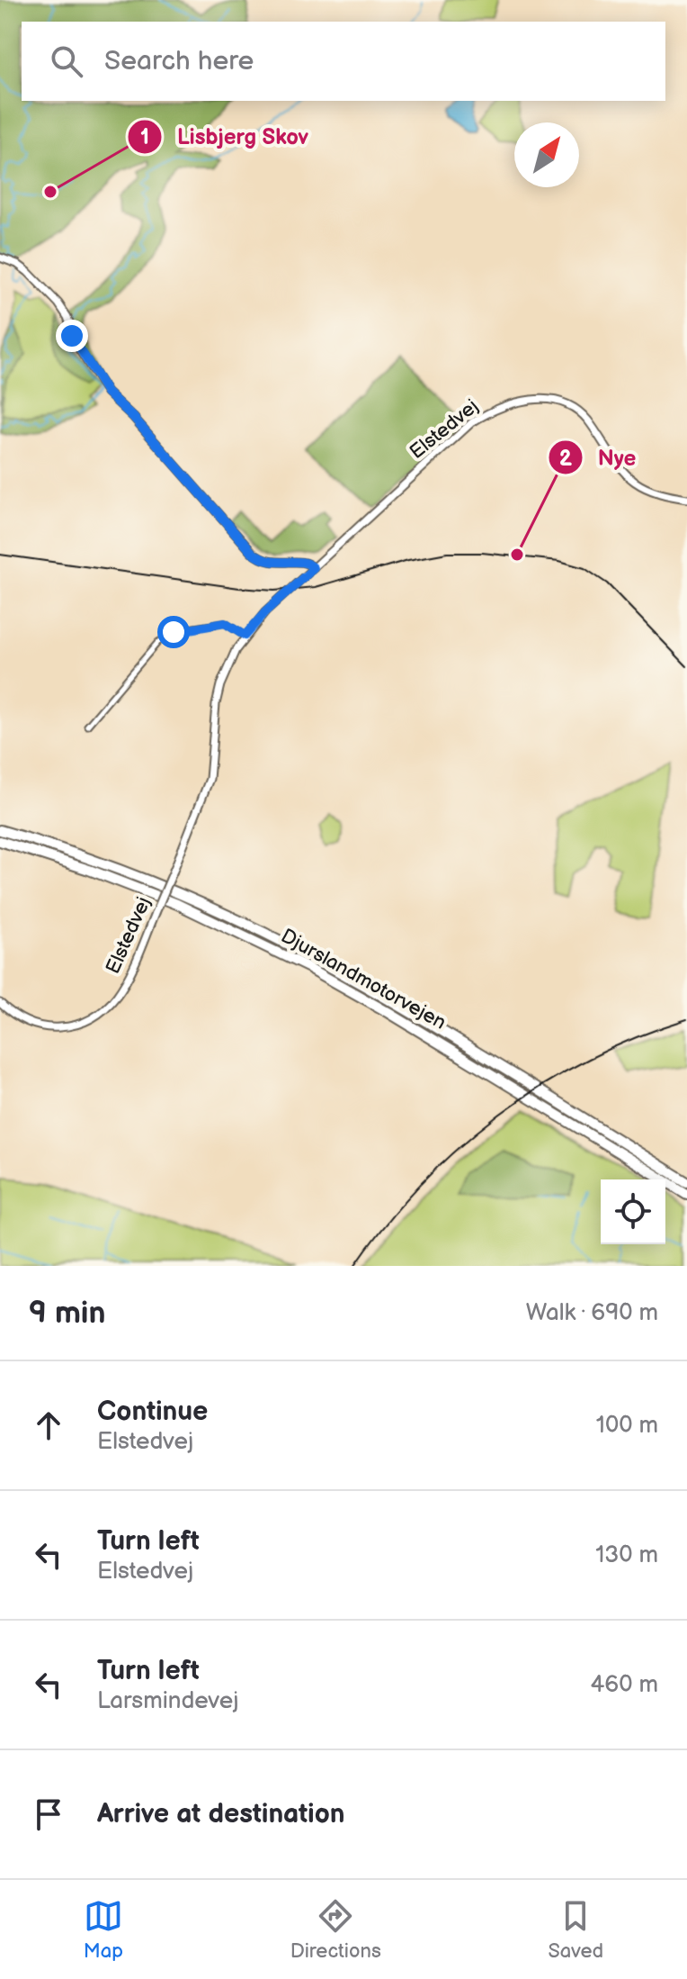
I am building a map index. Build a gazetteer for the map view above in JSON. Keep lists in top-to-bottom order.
{
  "streets": {
    "highway": ["Djurslandmotorvejen"],
    "street": ["Elstedvej"]
  },
  "places": ["Lisbjerg Skov", "Nye"],
  "north": "top right",
  "page": {
    "search": "Search here",
    "heading": ["9 min", "Walk · 690 m"],
    "list": [
      ["Continue", "Elstedvej", "100 m"],
      ["Turn left", "Elstedvej", "130 m"],
      ["Turn left", "Larsmindevej", "460 m"],
      "Arrive at destination"
    ],
    "nav": ["Map", "Directions", "Saved"]
  }
}
